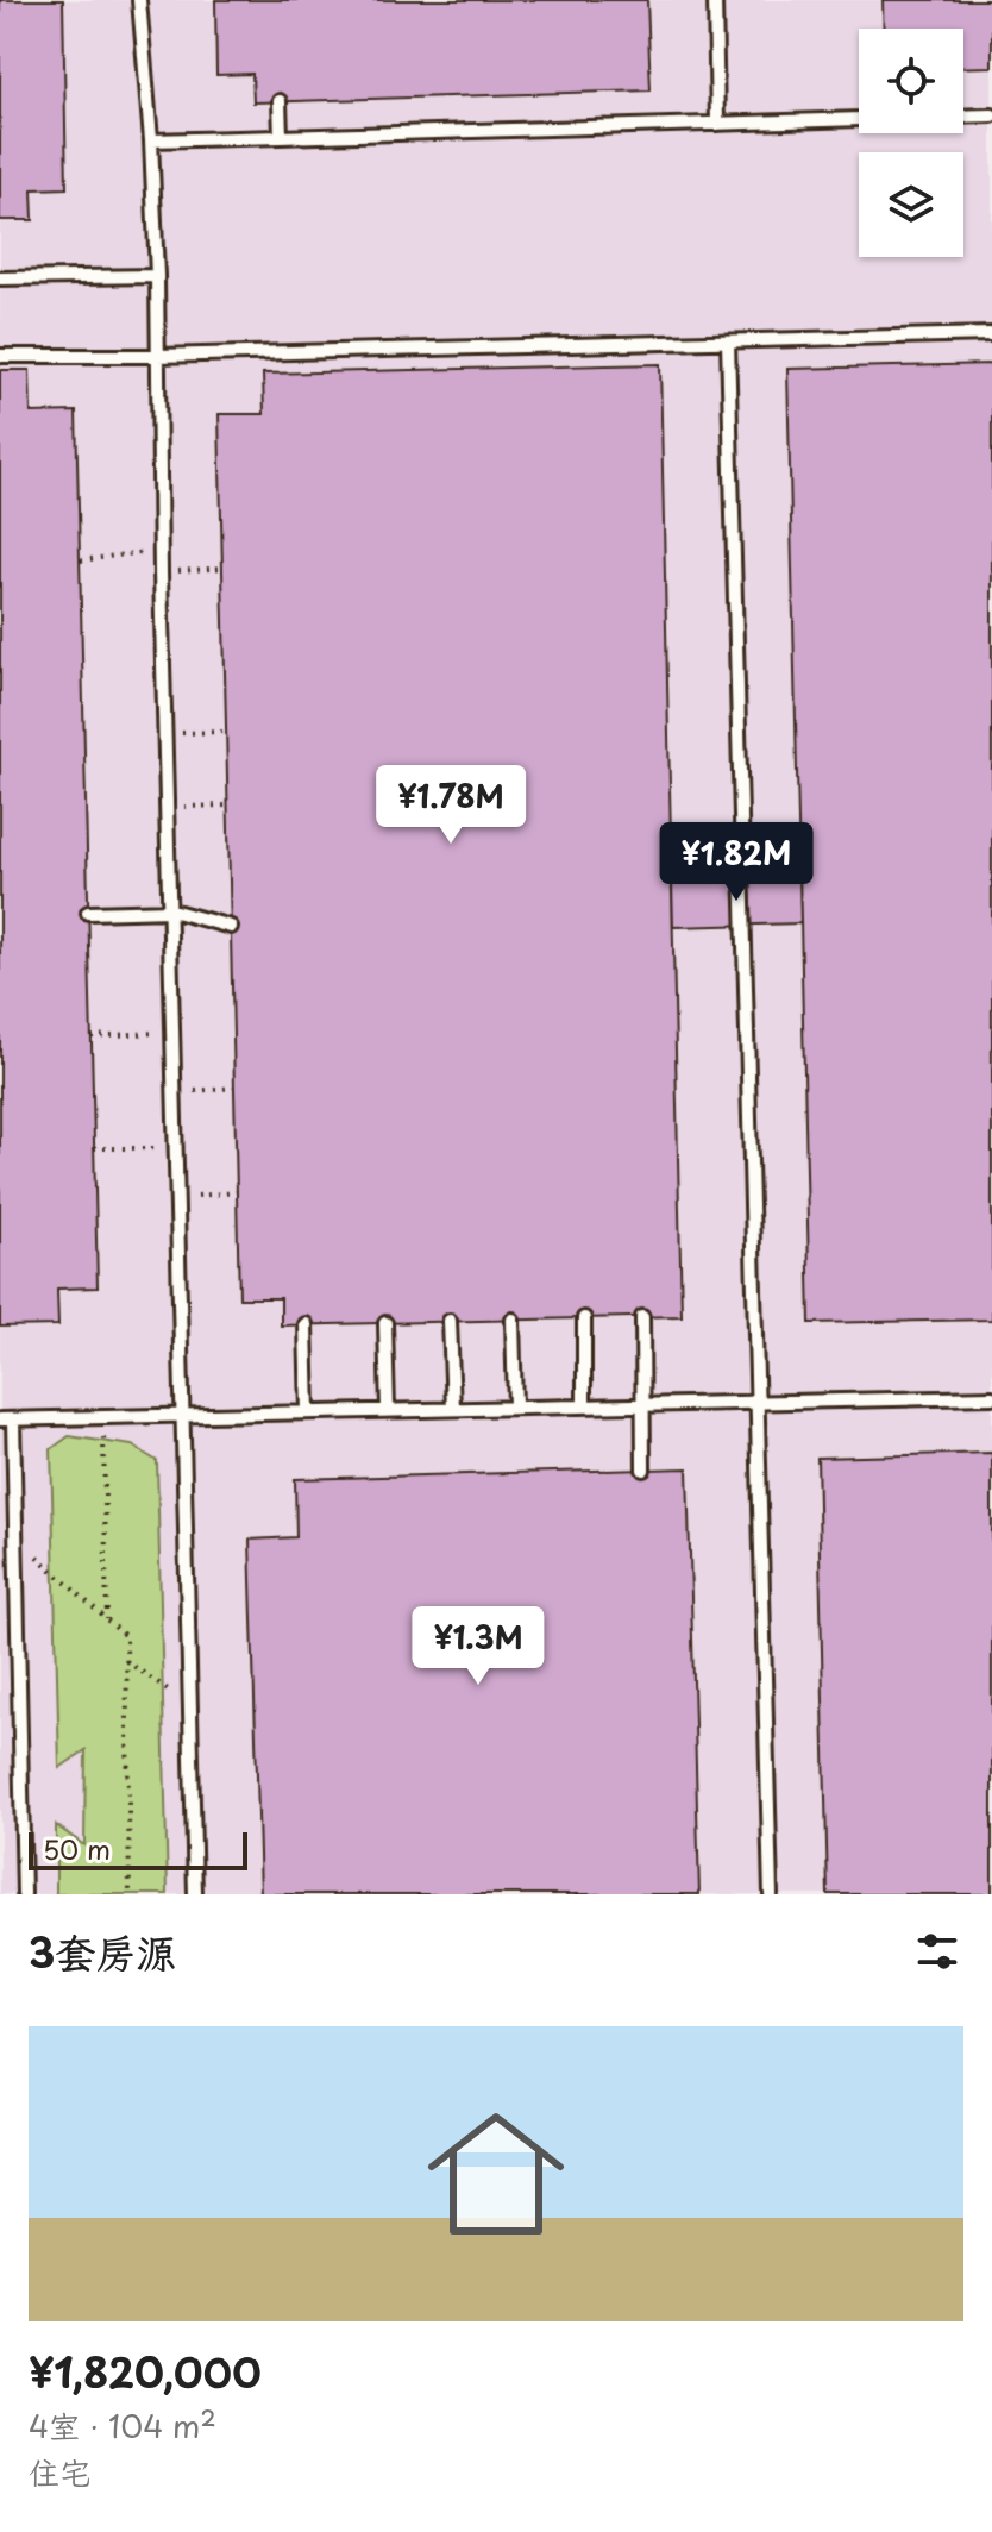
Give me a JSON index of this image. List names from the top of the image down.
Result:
{
  "scale_bar": "50 m",
  "page": {
    "price": ["¥1.78M", "¥1.82M", "¥1.3M"],
    "scale": "50 m",
    "heading": "3套房源",
    "list": [
      {
        "name": "¥1,820,000",
        "note": "4室 · 104 m² · 住宅"
      }
    ]
  }
}
